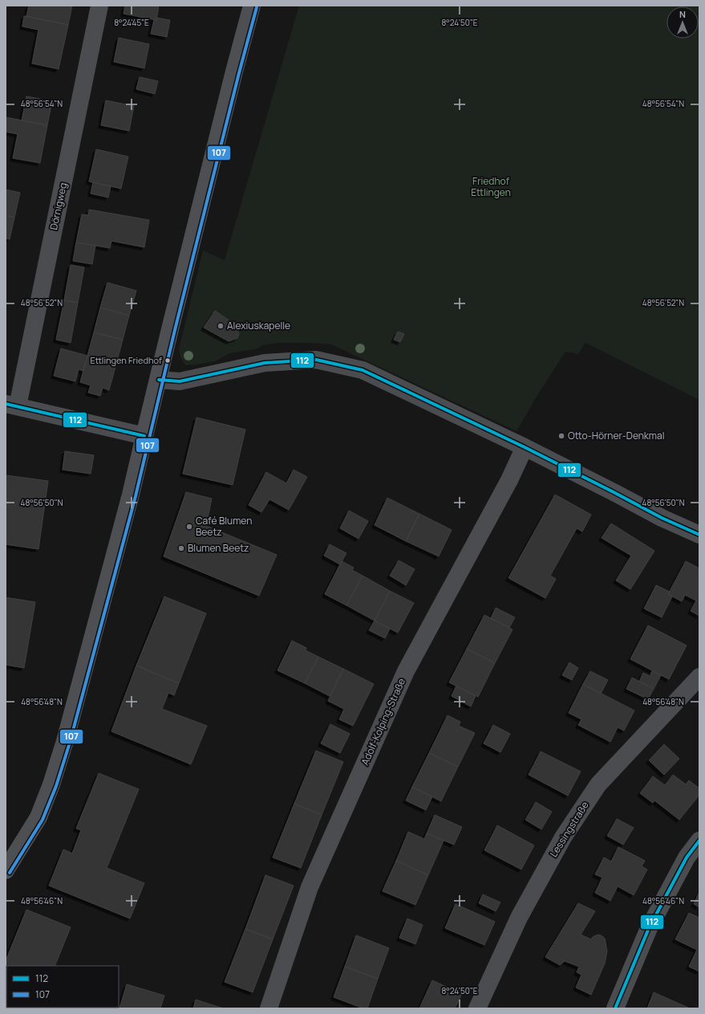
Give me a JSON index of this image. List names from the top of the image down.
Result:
{
  "streets": {
    "street": ["Dörnigweg", "Adolf-Kolping-Straße", "Lessingstraße"]
  },
  "parks": ["Friedhof Ettlingen"],
  "places": [
    "Alexiuskapelle",
    "Ettlingen Friedhof",
    "Otto-Hörner-Denkmal",
    "Café Blumen Beetz",
    "Blumen Beetz"
  ],
  "lines": ["transit line 107", "transit line 112"],
  "legend": ["112", "107"],
  "north": "top",
  "coordinates": [
    "8°24'45\"E",
    "8°24'50\"E",
    "48°56'54\"N",
    "48°56'52\"N",
    "48°56'50\"N",
    "48°56'48\"N",
    "48°56'46\"N"
  ]
}
